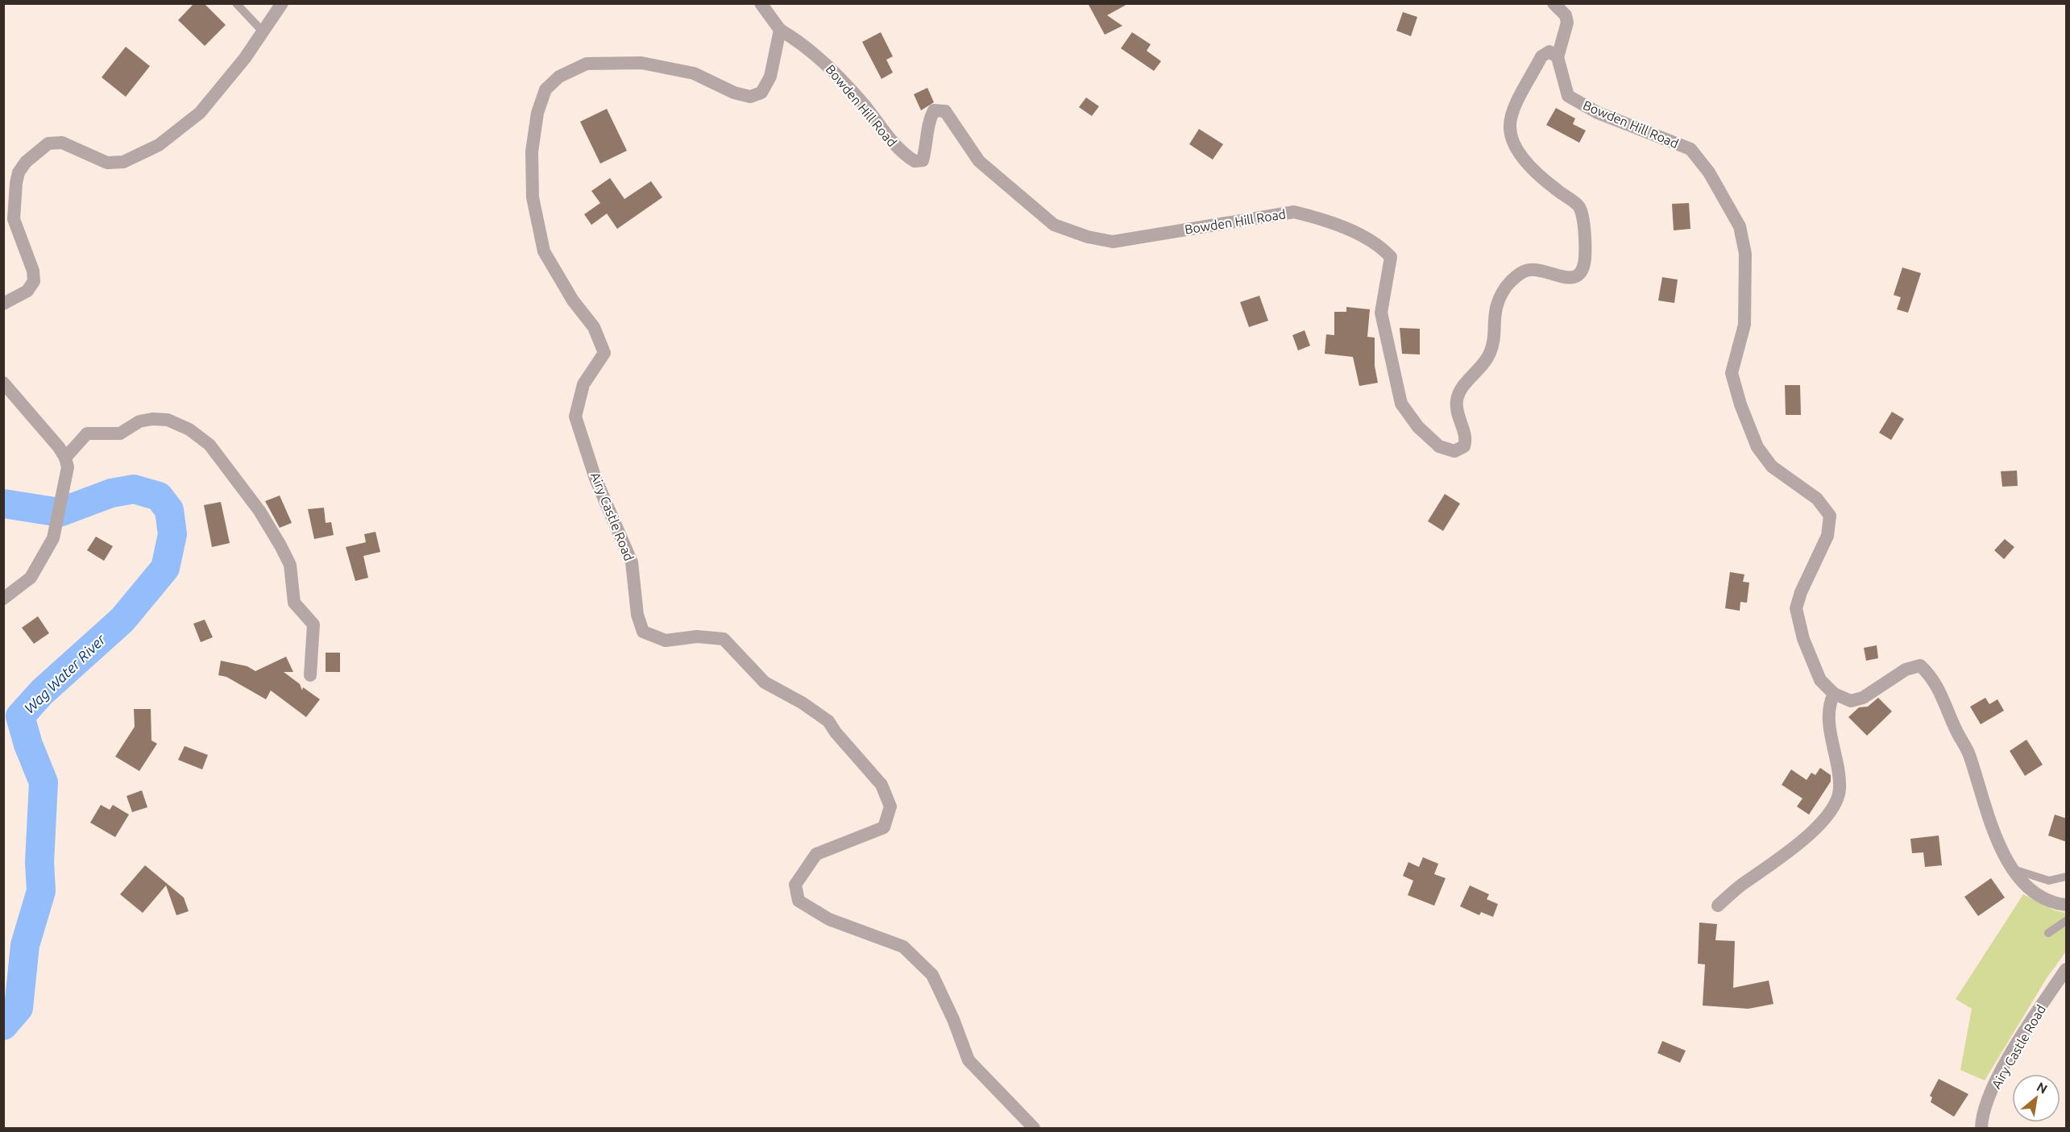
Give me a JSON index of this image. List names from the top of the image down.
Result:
{
  "streets": {
    "street": ["Bowden Hill Road", "Airy Castle Road"]
  },
  "crossings": [
    ["Bowden Hill Road", "Airy Castle Road"]
  ],
  "water": ["Wag Water River"],
  "north": "top right"
}
